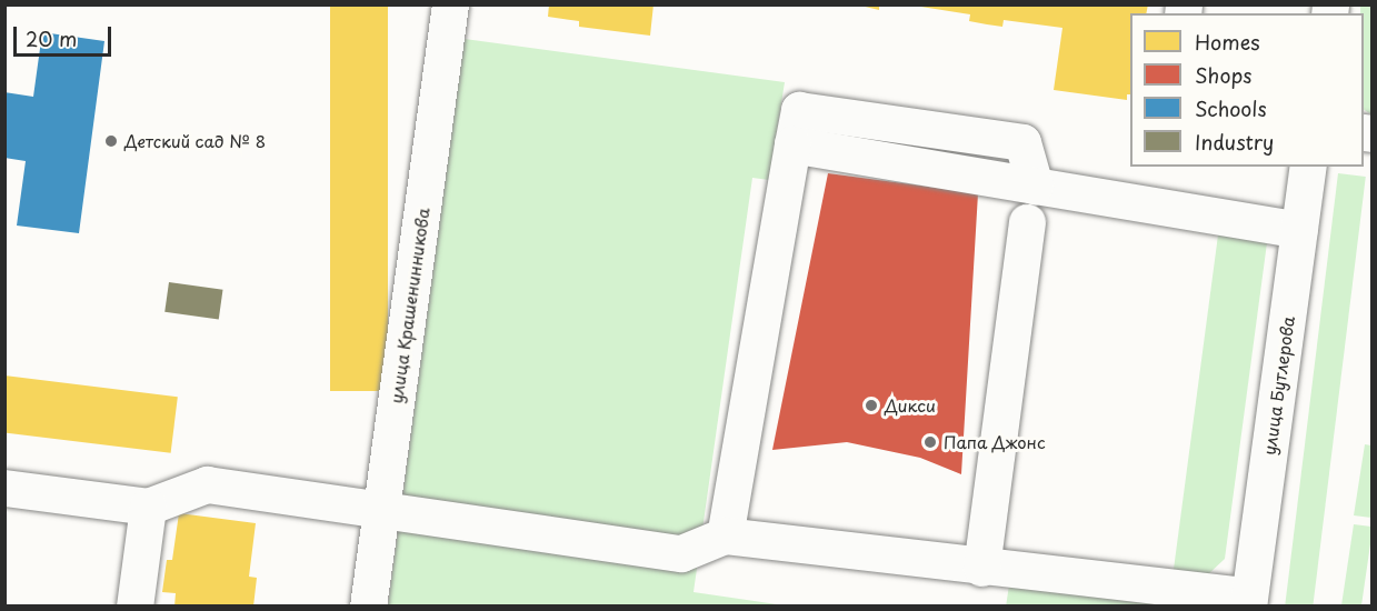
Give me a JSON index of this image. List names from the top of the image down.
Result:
{
  "streets": {
    "street": ["улица Крашенинникова", "улица Бутлерова"]
  },
  "places": ["Детский сад № 8", "Дикси", "Папа Джонс"],
  "legend": [
    "Homes",
    "Shops",
    "Schools",
    "Industry"
  ],
  "scale_bar": "20 m"
}
